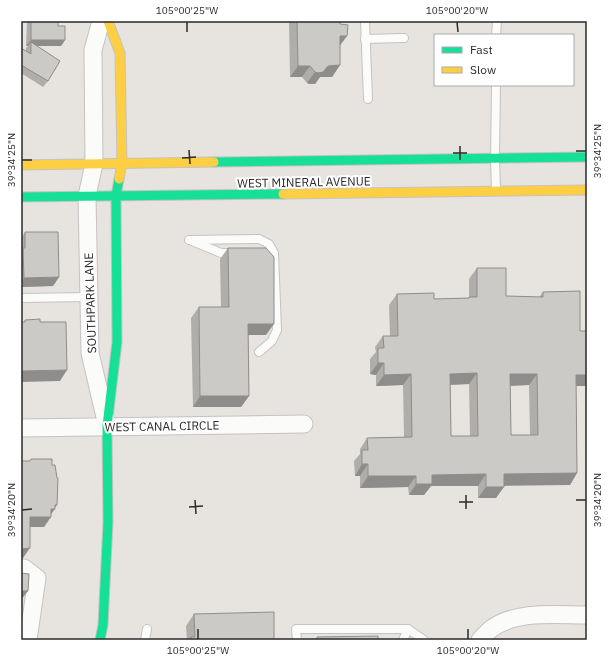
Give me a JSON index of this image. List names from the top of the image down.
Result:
{
  "streets": {
    "main road": ["WEST MINERAL AVENUE", "SOUTHPARK LANE"],
    "street": ["WEST CANAL CIRCLE"]
  },
  "crossings": [
    ["WEST MINERAL AVENUE", "SOUTHPARK LANE"],
    ["SOUTHPARK LANE", "WEST CANAL CIRCLE"]
  ],
  "legend": ["Fast", "Slow"],
  "coordinates": [
    "105°00'25\"W",
    "105°00'20\"W",
    "39°34'25\"N",
    "39°34'20\"N"
  ]
}
